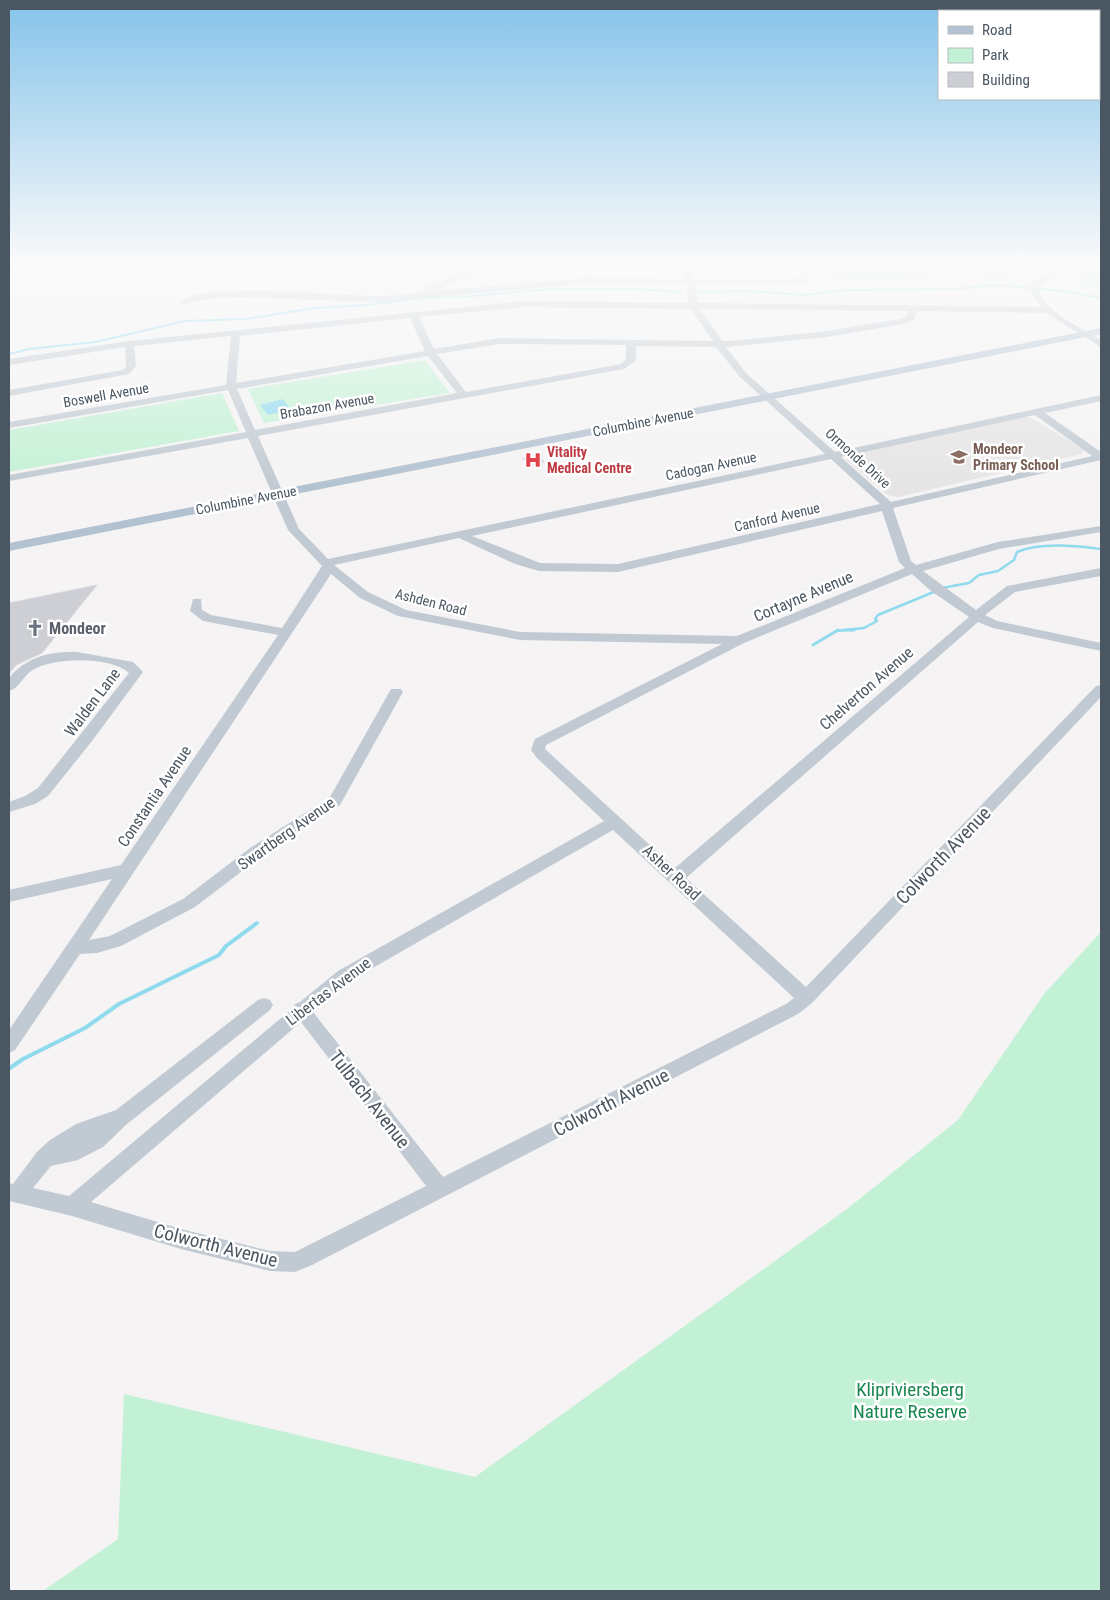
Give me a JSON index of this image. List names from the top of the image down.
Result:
{
  "streets": {
    "main road": ["Columbine Avenue"],
    "street": [
      "Boswell Avenue",
      "Brabazon Avenue",
      "Ormonde Drive",
      "Cadogan Avenue",
      "Canford Avenue",
      "Cortayne Avenue",
      "Ashden Road",
      "Chelverton Avenue",
      "Walden Lane",
      "Constantia Avenue",
      "Swartberg Avenue",
      "Colworth Avenue",
      "Asher Road",
      "Libertas Avenue",
      "Tulbach Avenue"
    ]
  },
  "crossings": [
    ["Boswell Avenue", "Brabazon Avenue"],
    ["Boswell Avenue", "Ormonde Drive"],
    ["Boswell Avenue", "Ashden Road"],
    ["Brabazon Avenue", "Ashden Road"],
    ["Columbine Avenue", "Ormonde Drive"],
    ["Columbine Avenue", "Ashden Road"],
    ["Ormonde Drive", "Cadogan Avenue"],
    ["Ormonde Drive", "Canford Avenue"],
    ["Ormonde Drive", "Cortayne Avenue"],
    ["Ormonde Drive", "Chelverton Avenue"],
    ["Cadogan Avenue", "Canford Avenue"],
    ["Cadogan Avenue", "Ashden Road"],
    ["Cadogan Avenue", "Constantia Avenue"],
    ["Cortayne Avenue", "Ashden Road"],
    ["Cortayne Avenue", "Asher Road"],
    ["Ashden Road", "Constantia Avenue"],
    ["Chelverton Avenue", "Asher Road"],
    ["Constantia Avenue", "Swartberg Avenue"],
    ["Colworth Avenue", "Asher Road"],
    ["Colworth Avenue", "Libertas Avenue"],
    ["Colworth Avenue", "Tulbach Avenue"],
    ["Asher Road", "Libertas Avenue"],
    ["Libertas Avenue", "Tulbach Avenue"]
  ],
  "parks": ["Klipriviersberg Nature Reserve"],
  "places": {
    "school or university": ["Mondeor Primary School"],
    "hospital": ["Vitality Medical Centre"],
    "church": ["Mondeor"]
  },
  "legend": ["Road", "Park", "Building"]
}
